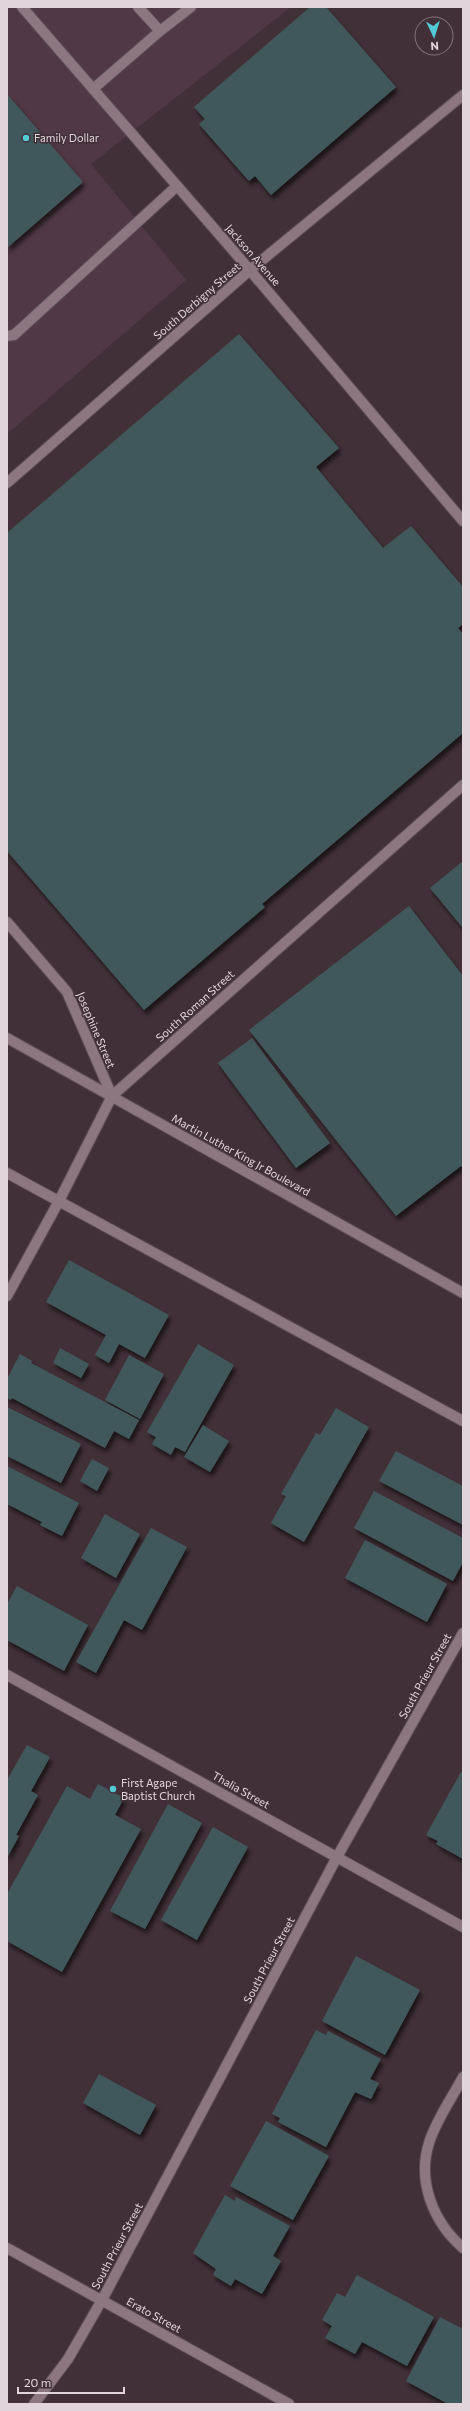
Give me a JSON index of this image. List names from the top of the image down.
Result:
{
  "streets": {
    "street": [
      "Jackson Avenue",
      "South Derbigny Street",
      "South Roman Street",
      "Josephine Street",
      "Martin Luther King Jr Boulevard",
      "South Prieur Street",
      "Thalia Street",
      "Erato Street"
    ]
  },
  "crossings": [
    ["Jackson Avenue", "South Derbigny Street"],
    ["South Roman Street", "Josephine Street"],
    ["South Roman Street", "Martin Luther King Jr Boulevard"],
    ["Josephine Street", "Martin Luther King Jr Boulevard"],
    ["South Prieur Street", "Thalia Street"],
    ["South Prieur Street", "Erato Street"]
  ],
  "places": ["Family Dollar", "First Agape Baptist Church"],
  "scale_bar": "20 m",
  "north": "bottom"
}
